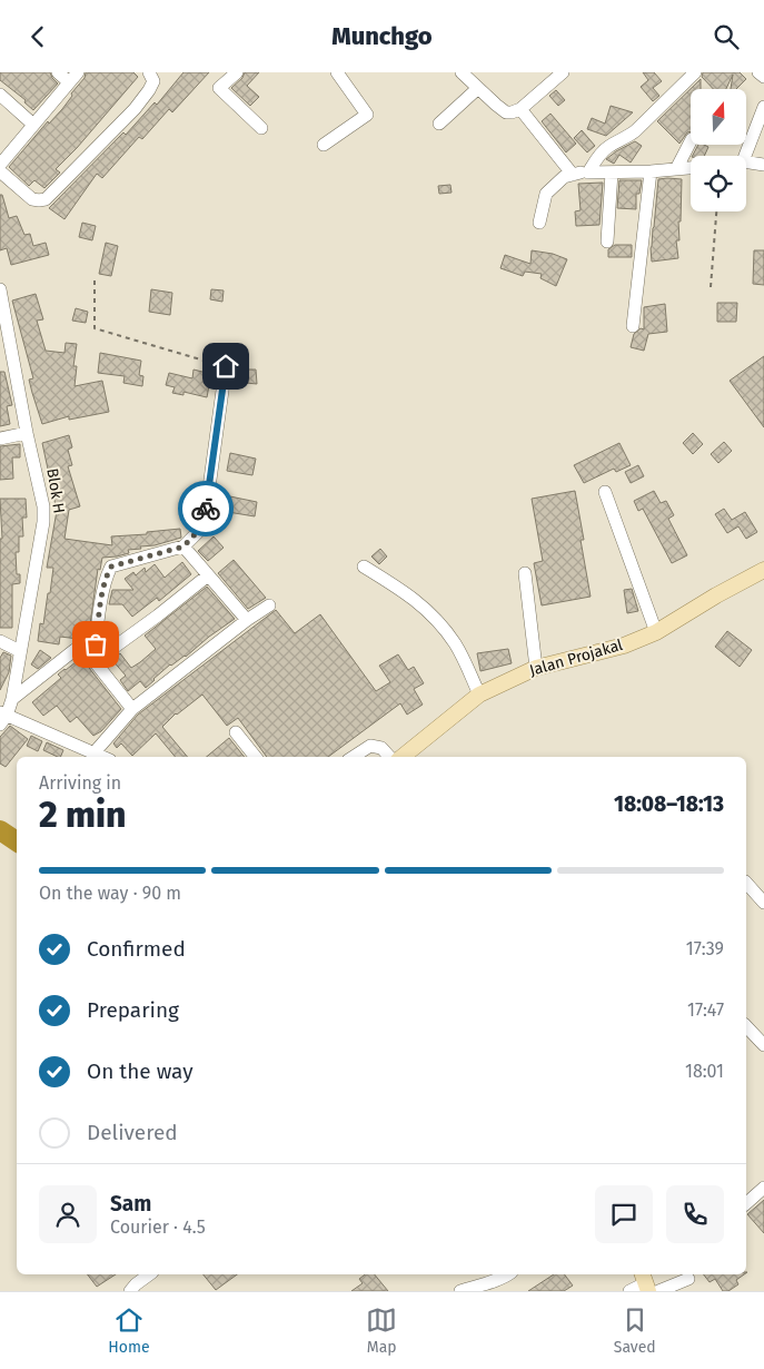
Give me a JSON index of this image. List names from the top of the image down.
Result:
{
  "streets": {
    "main road": ["Jalan Projakal"],
    "street": ["Blok H"]
  },
  "north": "top",
  "page": {
    "header": "Munchgo",
    "heading": ["2 min", "Arriving in", "18:08–18:13"],
    "panel": ["Sam", "Courier · 4.5"],
    "bar": "On the way · 90 m",
    "list": [
      ["Confirmed", "17:39"],
      ["Preparing", "17:47"],
      ["On the way", "18:01"],
      "Delivered"
    ],
    "tabs": ["Home", "Map", "Saved"]
  }
}
